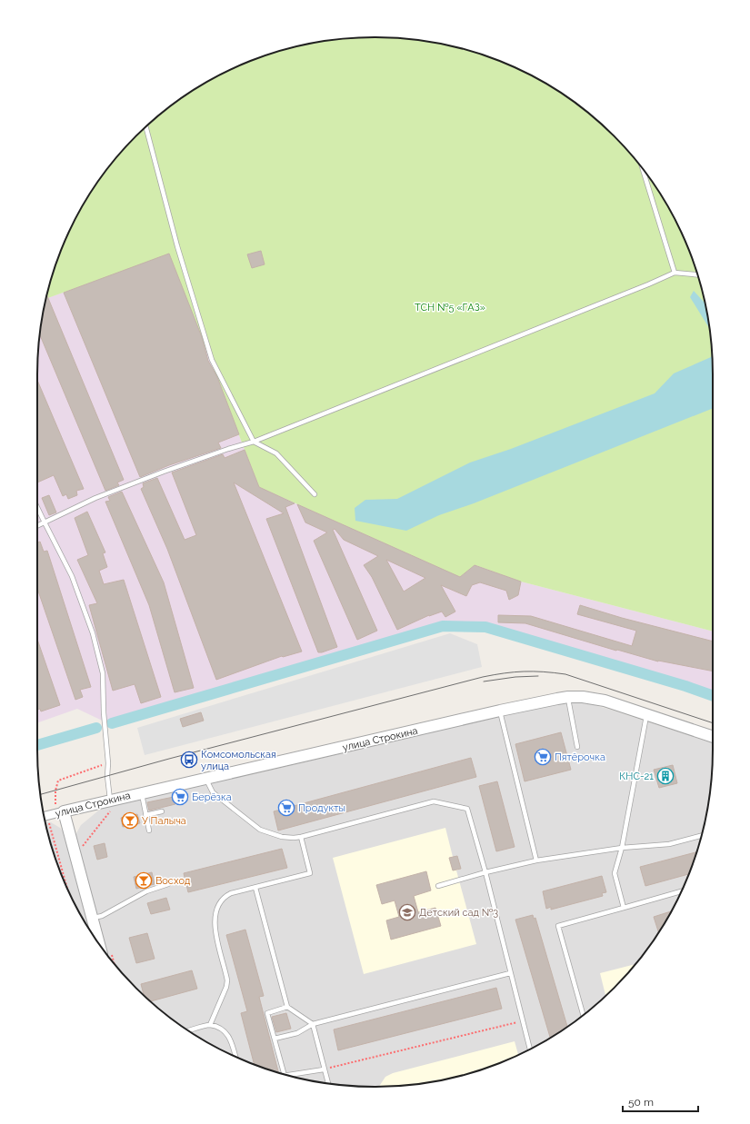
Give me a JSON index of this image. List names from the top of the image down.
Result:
{
  "streets": {
    "street": ["улица Строкина"]
  },
  "parks": ["ТСН №5 «ГАЗ»"],
  "places": {
    "supermarket": ["Пятёрочка", "Берёзка", "Продукты"],
    "bus stop": ["Комсомольская улица"],
    "building": ["КНС-21"],
    "bar": ["У Палыча", "Восход"],
    "school or university": ["Детский сад №3"]
  },
  "scale_bar": "50 m"
}
